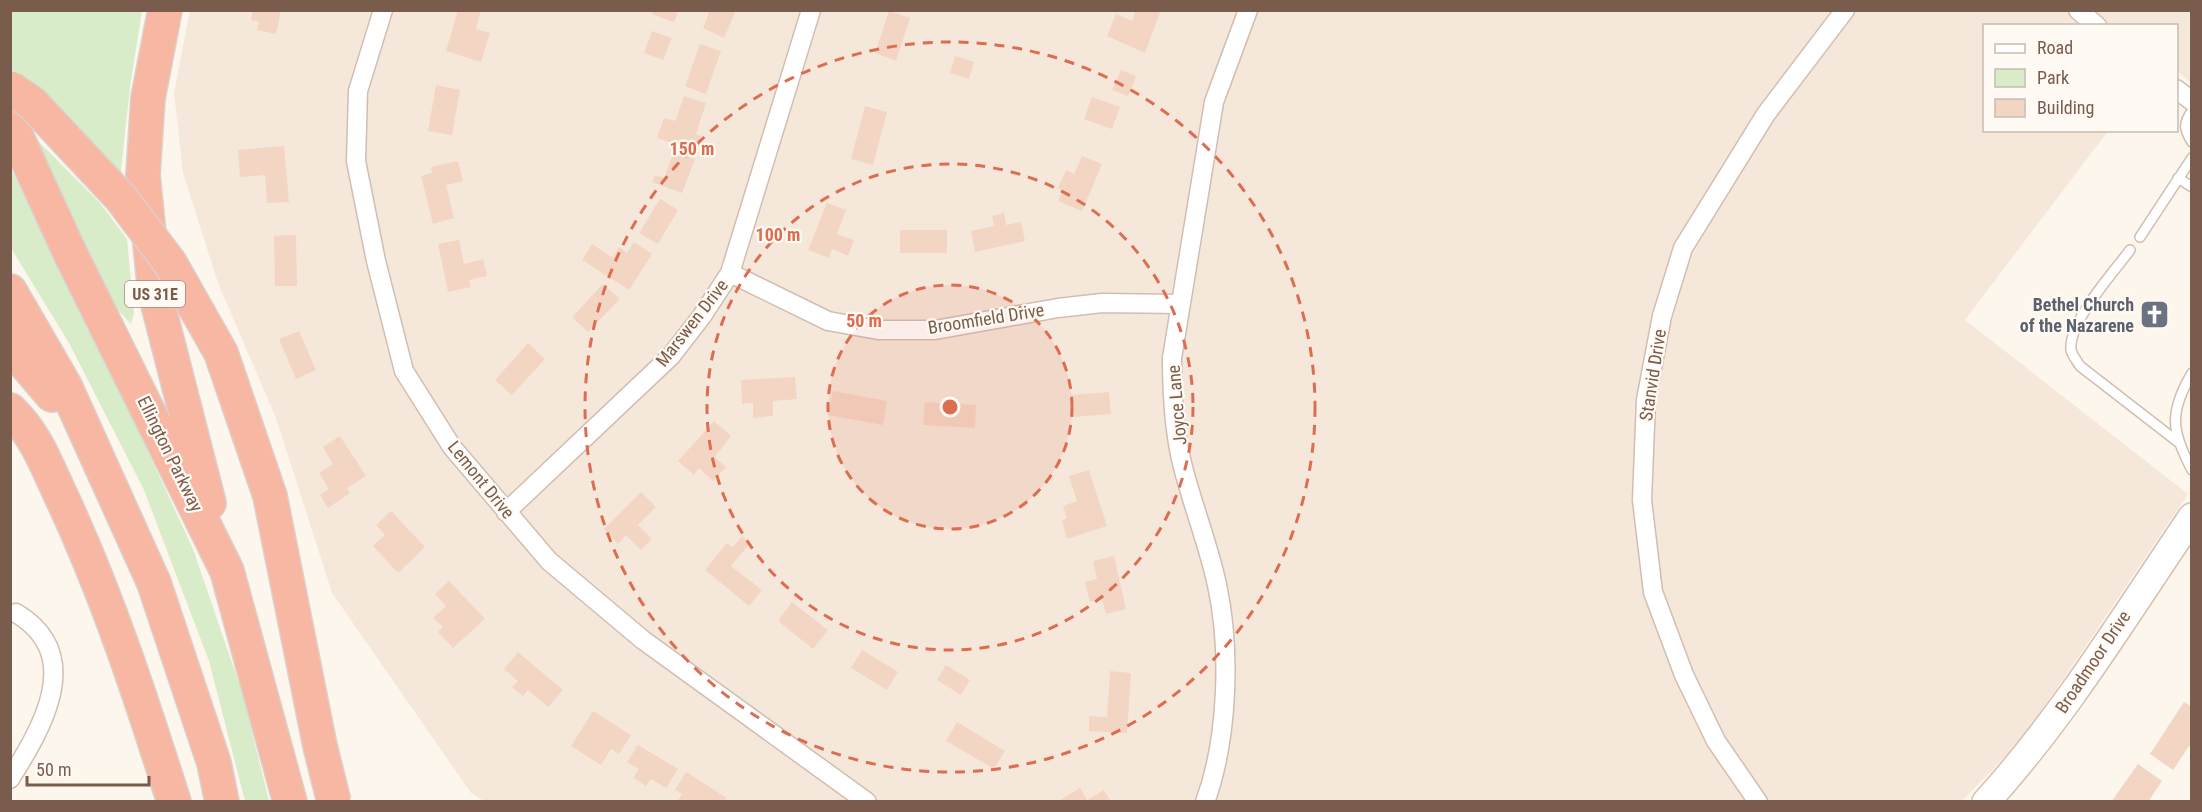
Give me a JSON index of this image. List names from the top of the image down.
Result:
{
  "streets": {
    "highway": ["US 31E", "Ellington Parkway"],
    "main road": ["Broadmoor Drive"],
    "street": [
      "Broomfield Drive",
      "Marswen Drive",
      "Stanvid Drive",
      "Joyce Lane",
      "Lemont Drive"
    ]
  },
  "crossings": [
    ["US 31E", "Ellington Parkway"],
    ["Broomfield Drive", "Marswen Drive"],
    ["Broomfield Drive", "Joyce Lane"],
    ["Marswen Drive", "Lemont Drive"]
  ],
  "places": {
    "church": ["Bethel Church of the Nazarene"]
  },
  "legend": ["Road", "Park", "Building"],
  "scale_bar": "50 m",
  "rings": ["150 m", "100 m", "50 m"]
}
